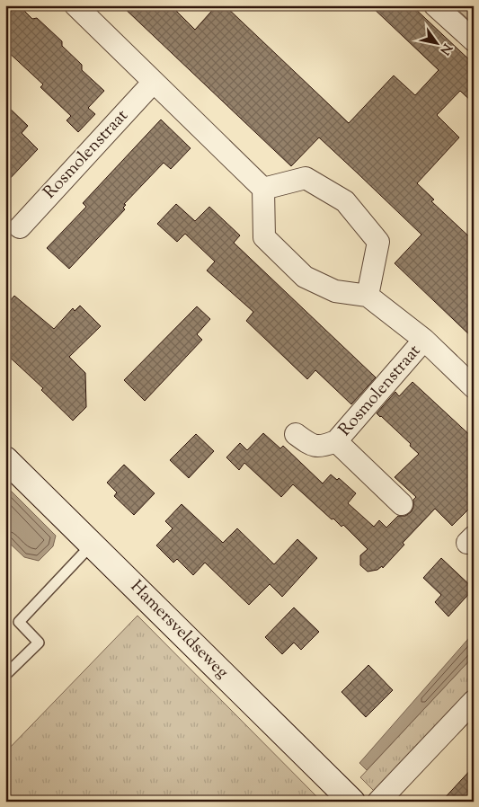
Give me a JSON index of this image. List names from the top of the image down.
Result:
{
  "streets": {
    "street": ["Rosmolenstraat", "Hamersveldseweg"]
  },
  "north": "bottom right"
}
